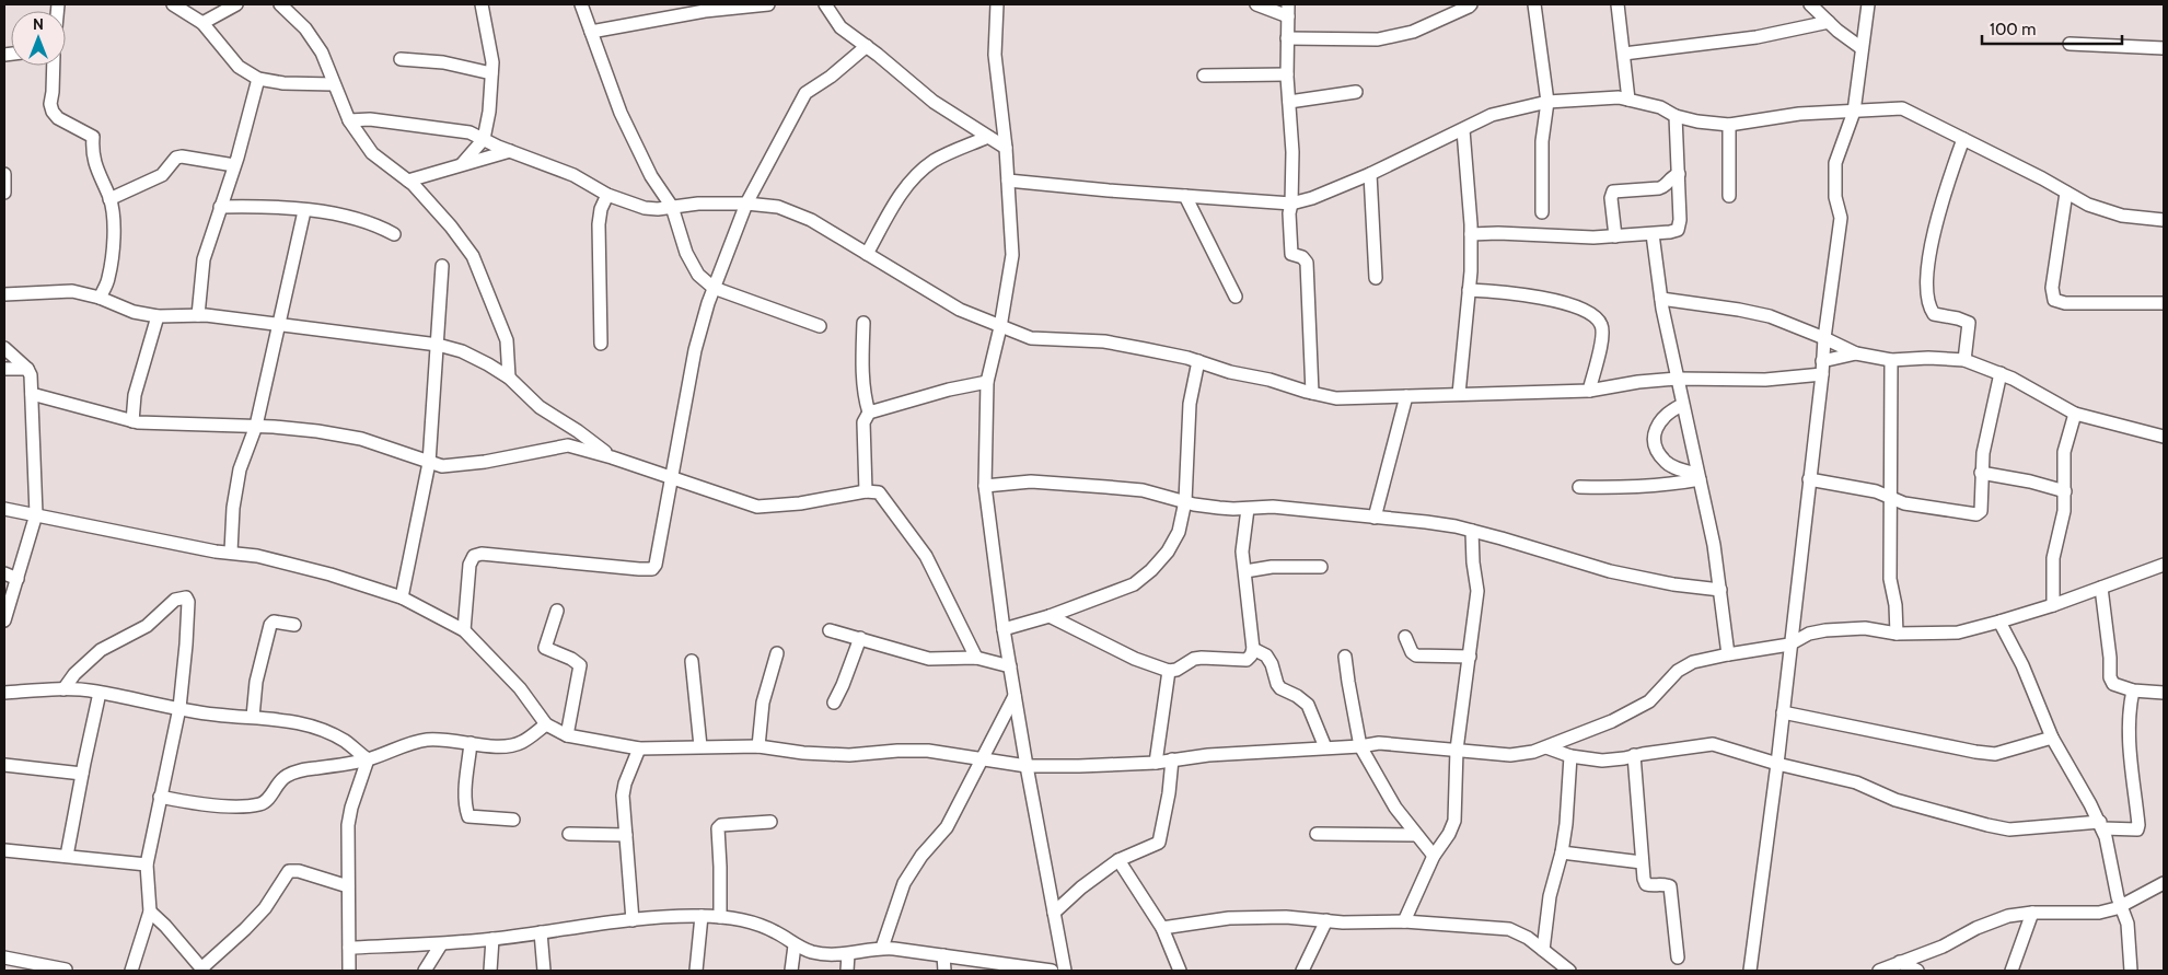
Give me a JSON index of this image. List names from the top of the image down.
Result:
{
  "scale_bar": "100 m",
  "north": "top"
}
